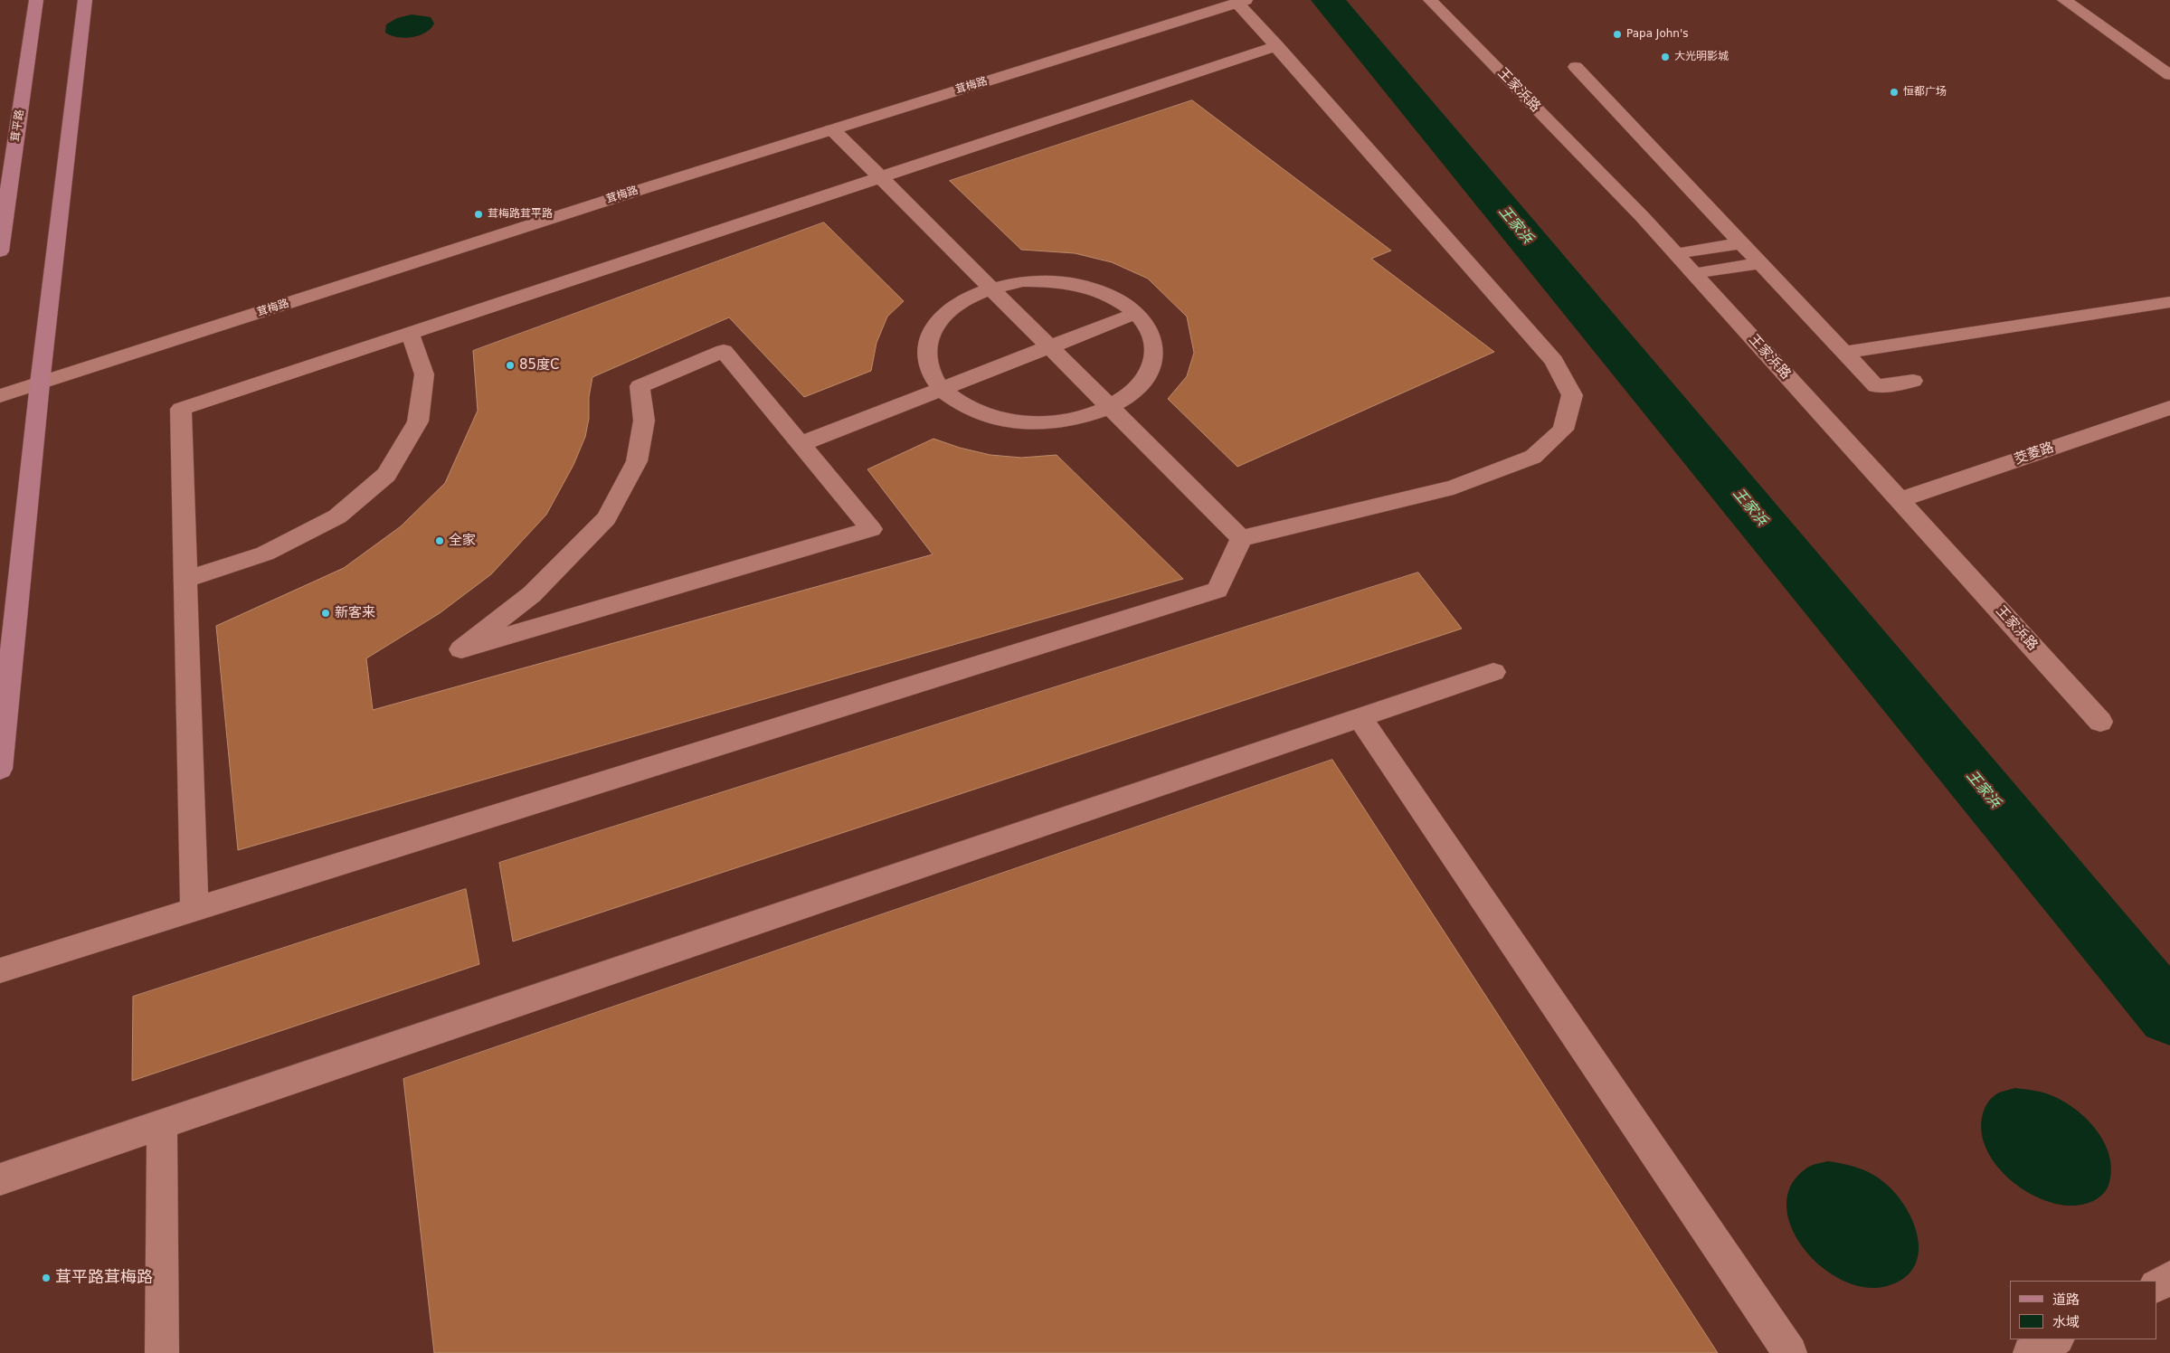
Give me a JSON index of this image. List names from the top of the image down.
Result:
{
  "streets": {
    "main road": ["茸平路"],
    "street": ["茸梅路", "王家浜路", "茭菱路"]
  },
  "crossings": [
    ["王家浜路", "茭菱路"]
  ],
  "water": ["王家浜"],
  "places": [
    "Papa John's",
    "大光明影城",
    "恒都广场",
    "茸梅路茸平路",
    "85度C",
    "全家",
    "新客来",
    "茸平路茸梅路"
  ],
  "legend": ["道路", "水域"]
}
